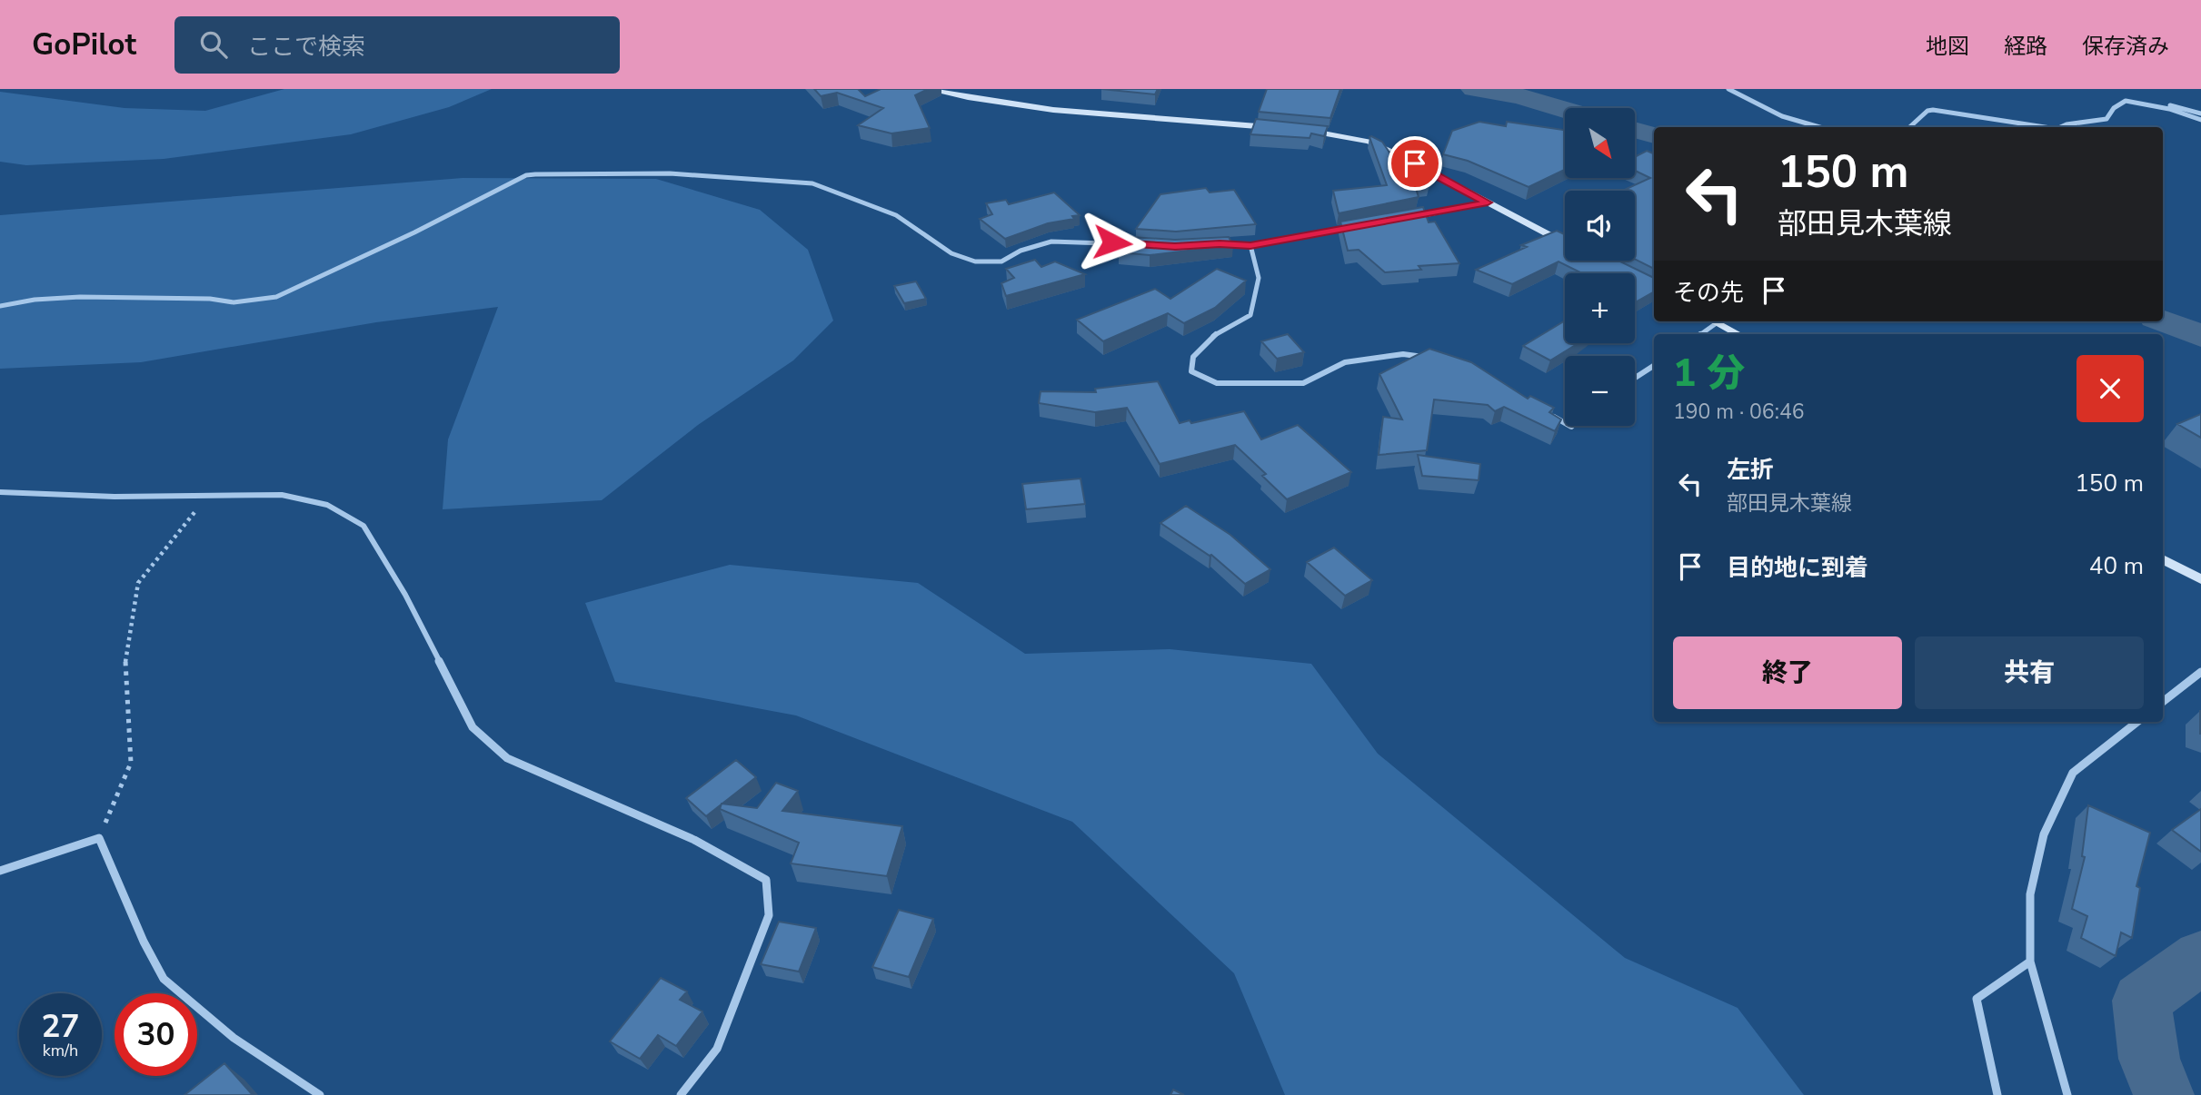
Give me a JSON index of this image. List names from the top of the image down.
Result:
{
  "north": "bottom right",
  "page": {
    "header": "GoPilot",
    "search": "ここで検索",
    "nav": ["地図", "経路", "保存済み"],
    "map_buttons": ["+", "−"],
    "turn": ["150 m", "部田見木葉線"],
    "then": "その先",
    "heading": ["1 分", "190 m · 06:46"],
    "list": [
      {
        "name": "左折",
        "note": "部田見木葉線",
        "value": "150 m"
      },
      {
        "name": "目的地に到着",
        "value": "40 m"
      }
    ],
    "buttons": ["終了", "共有"],
    "speed": "27 km/h",
    "limit": "30"
  }
}
